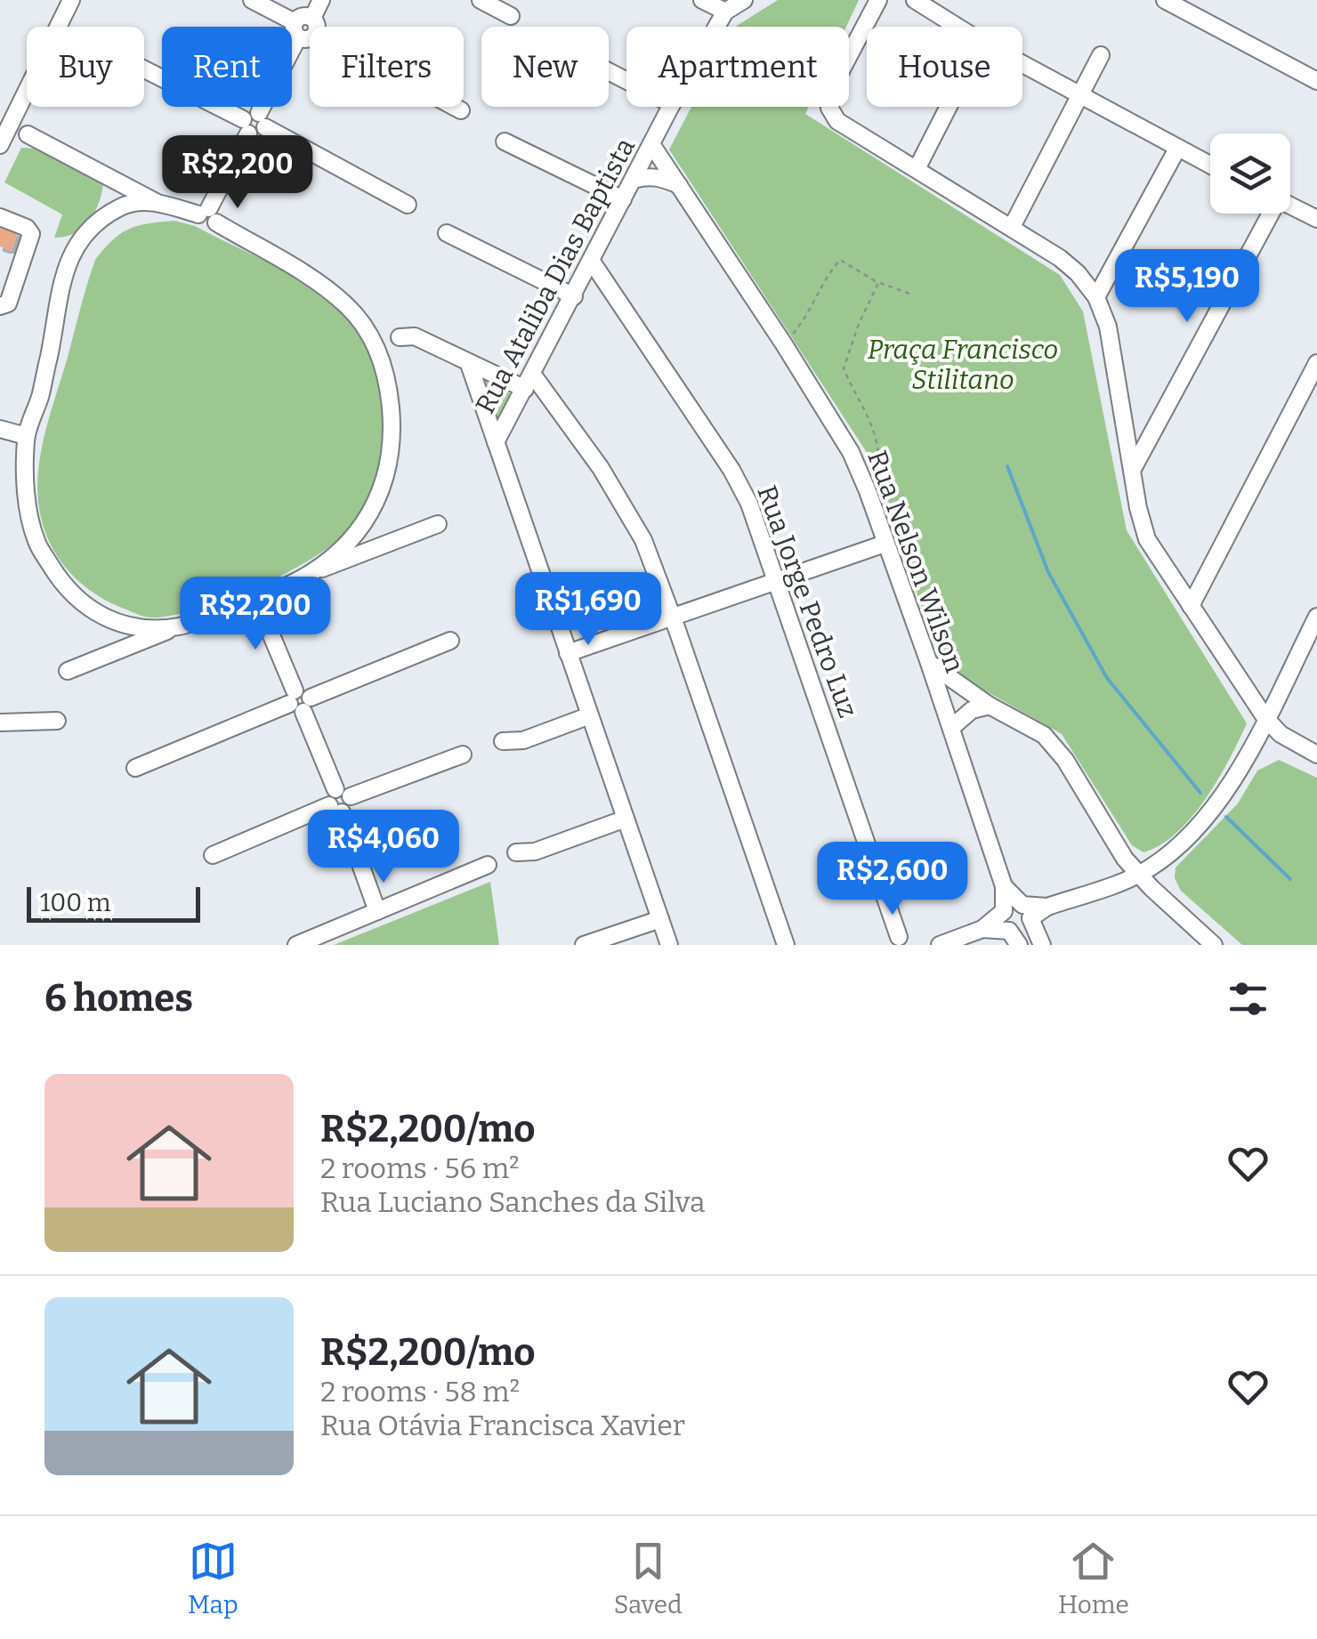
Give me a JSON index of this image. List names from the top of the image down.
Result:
{
  "streets": {
    "street": ["Rua Ataliba Dias Baptista", "Rua Nelson Wilson", "Rua Jorge Pedro Luz"]
  },
  "crossings": [
    ["Rua Ataliba Dias Baptista", "Rua Nelson Wilson"],
    ["Rua Ataliba Dias Baptista", "Rua Jorge Pedro Luz"]
  ],
  "parks": ["Praça Francisco Stilitano"],
  "scale_bar": "100 m",
  "page": {
    "chip": [
      "Buy",
      "Rent",
      "Filters",
      "New",
      "Apartment",
      "House"
    ],
    "price": [
      "R$2,200",
      "R$5,190",
      "R$1,690",
      "R$2,200",
      "R$4,060",
      "R$2,600"
    ],
    "scale": "100 m",
    "heading": "6 homes",
    "list": [
      {
        "name": "R$2,200/mo",
        "note": "2 rooms · 56 m² · Rua Luciano Sanches da Silva"
      },
      {
        "name": "R$2,200/mo",
        "note": "2 rooms · 58 m² · Rua Otávia Francisca Xavier"
      }
    ],
    "tabs": ["Map", "Saved", "Home"]
  }
}
